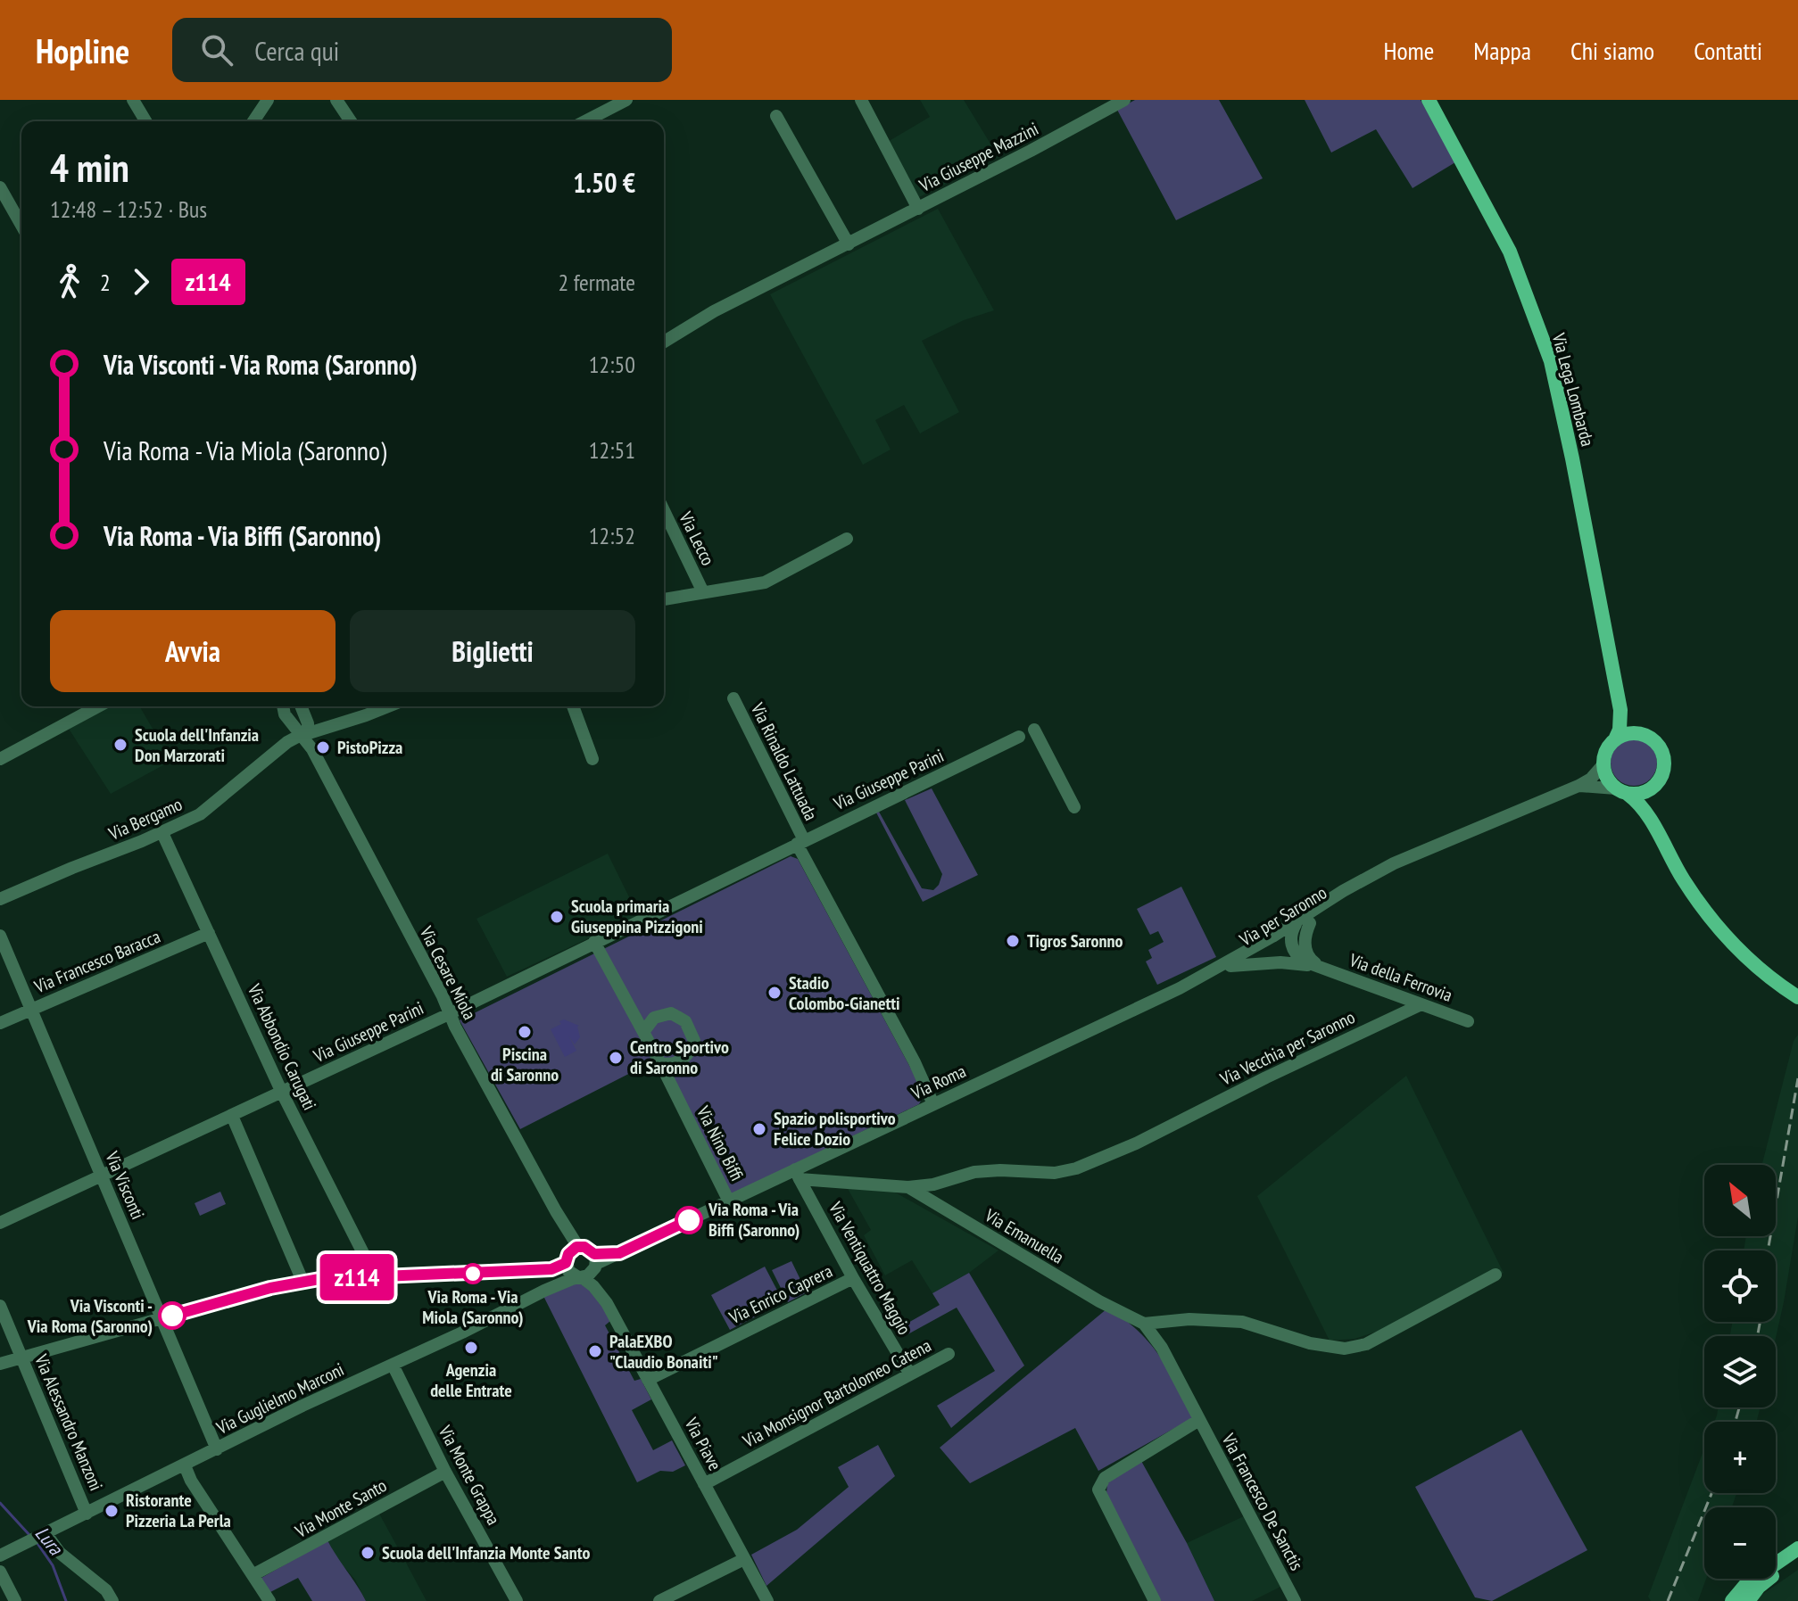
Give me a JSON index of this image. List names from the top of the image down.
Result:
{
  "streets": {
    "main road": ["Via Lega Lombarda"],
    "street": [
      "Via Giuseppe Mazzini",
      "Via Lecco",
      "Via Rinaldo Lattuada",
      "Via Giuseppe Parini",
      "Via Bergamo",
      "Via per Saronno",
      "Via Francesco Baracca",
      "Via Cesare Miola",
      "Via della Ferrovia",
      "Via Abbondio Carugati",
      "Via Vecchia per Saronno",
      "Via Roma",
      "Via Nino Biffi",
      "Via Visconti",
      "Via Emanuella",
      "Via Ventiquattro Maggio",
      "Via Enrico Caprera",
      "Via Monsignor Bartolomeo Catena",
      "Via Guglielmo Marconi",
      "Via Alessandro Manzoni",
      "Via Piave",
      "Via Monte Grappa",
      "Via Francesco De Sanctis",
      "Via Monte Santo"
    ]
  },
  "crossings": [
    ["Via Lega Lombarda", "Via per Saronno"],
    ["Via Rinaldo Lattuada", "Via Giuseppe Parini"],
    ["Via Rinaldo Lattuada", "Via Roma"],
    ["Via Giuseppe Parini", "Via Cesare Miola"],
    ["Via Giuseppe Parini", "Via Abbondio Carugati"],
    ["Via Giuseppe Parini", "Via Nino Biffi"],
    ["Via Giuseppe Parini", "Via Visconti"],
    ["Via Bergamo", "Via Cesare Miola"],
    ["Via Bergamo", "Via Abbondio Carugati"],
    ["Via per Saronno", "Via della Ferrovia"],
    ["Via per Saronno", "Via Roma"],
    ["Via Francesco Baracca", "Via Abbondio Carugati"],
    ["Via Francesco Baracca", "Via Visconti"],
    ["Via Cesare Miola", "Via Roma"],
    ["Via Cesare Miola", "Via Guglielmo Marconi"],
    ["Via Cesare Miola", "Via Piave"],
    ["Via della Ferrovia", "Via Vecchia per Saronno"],
    ["Via Vecchia per Saronno", "Via Emanuella"],
    ["Via Roma", "Via Nino Biffi"],
    ["Via Roma", "Via Ventiquattro Maggio"],
    ["Via Roma", "Via Guglielmo Marconi"],
    ["Via Roma", "Via Piave"],
    ["Via Visconti", "Via Guglielmo Marconi"],
    ["Via Emanuella", "Via Francesco De Sanctis"],
    ["Via Ventiquattro Maggio", "Via Enrico Caprera"],
    ["Via Ventiquattro Maggio", "Via Monsignor Bartolomeo Catena"],
    ["Via Enrico Caprera", "Via Piave"],
    ["Via Monsignor Bartolomeo Catena", "Via Piave"],
    ["Via Guglielmo Marconi", "Via Alessandro Manzoni"],
    ["Via Guglielmo Marconi", "Via Piave"],
    ["Via Guglielmo Marconi", "Via Monte Grappa"],
    ["Via Monte Grappa", "Via Monte Santo"]
  ],
  "water": ["Lura"],
  "places": [
    "Scuola dell'Infanzia Don Marzorati",
    "PistoPizza",
    "Scuola primaria Giuseppina Pizzigoni",
    "Tigros Saronno",
    "Stadio Colombo-Gianetti",
    "Piscina di Saronno",
    "Centro Sportivo di Saronno",
    "Spazio polisportivo Felice Dozio",
    "Via Roma - Via Biffi (Saronno)",
    "Via Roma - Via Miola (Saronno)",
    "Via Visconti - Via Roma (Saronno)",
    "Agenzia delle Entrate",
    "PalaEXBO \"Claudio Bonaiti\"",
    "Ristorante Pizzeria La Perla",
    "Scuola dell'Infanzia Monte Santo"
  ],
  "lines": ["bus line z114"],
  "north": "top left",
  "page": {
    "header": "Hopline",
    "search": "Cerca qui",
    "nav": [
      "Home",
      "Mappa",
      "Chi siamo",
      "Contatti"
    ],
    "on_map": "z114",
    "heading": ["4 min", "12:48 – 12:52 · Bus", "1.50 €"],
    "legs": ["2", "z114", "2 fermate"],
    "list": [
      {
        "name": "Via Visconti - Via Roma (Saronno)",
        "value": "12:50"
      },
      {
        "name": "Via Roma - Via Miola (Saronno)",
        "value": "12:51"
      },
      {
        "name": "Via Roma - Via Biffi (Saronno)",
        "value": "12:52"
      }
    ],
    "buttons": ["Avvia", "Biglietti"],
    "map_buttons": ["+", "−"]
  }
}
